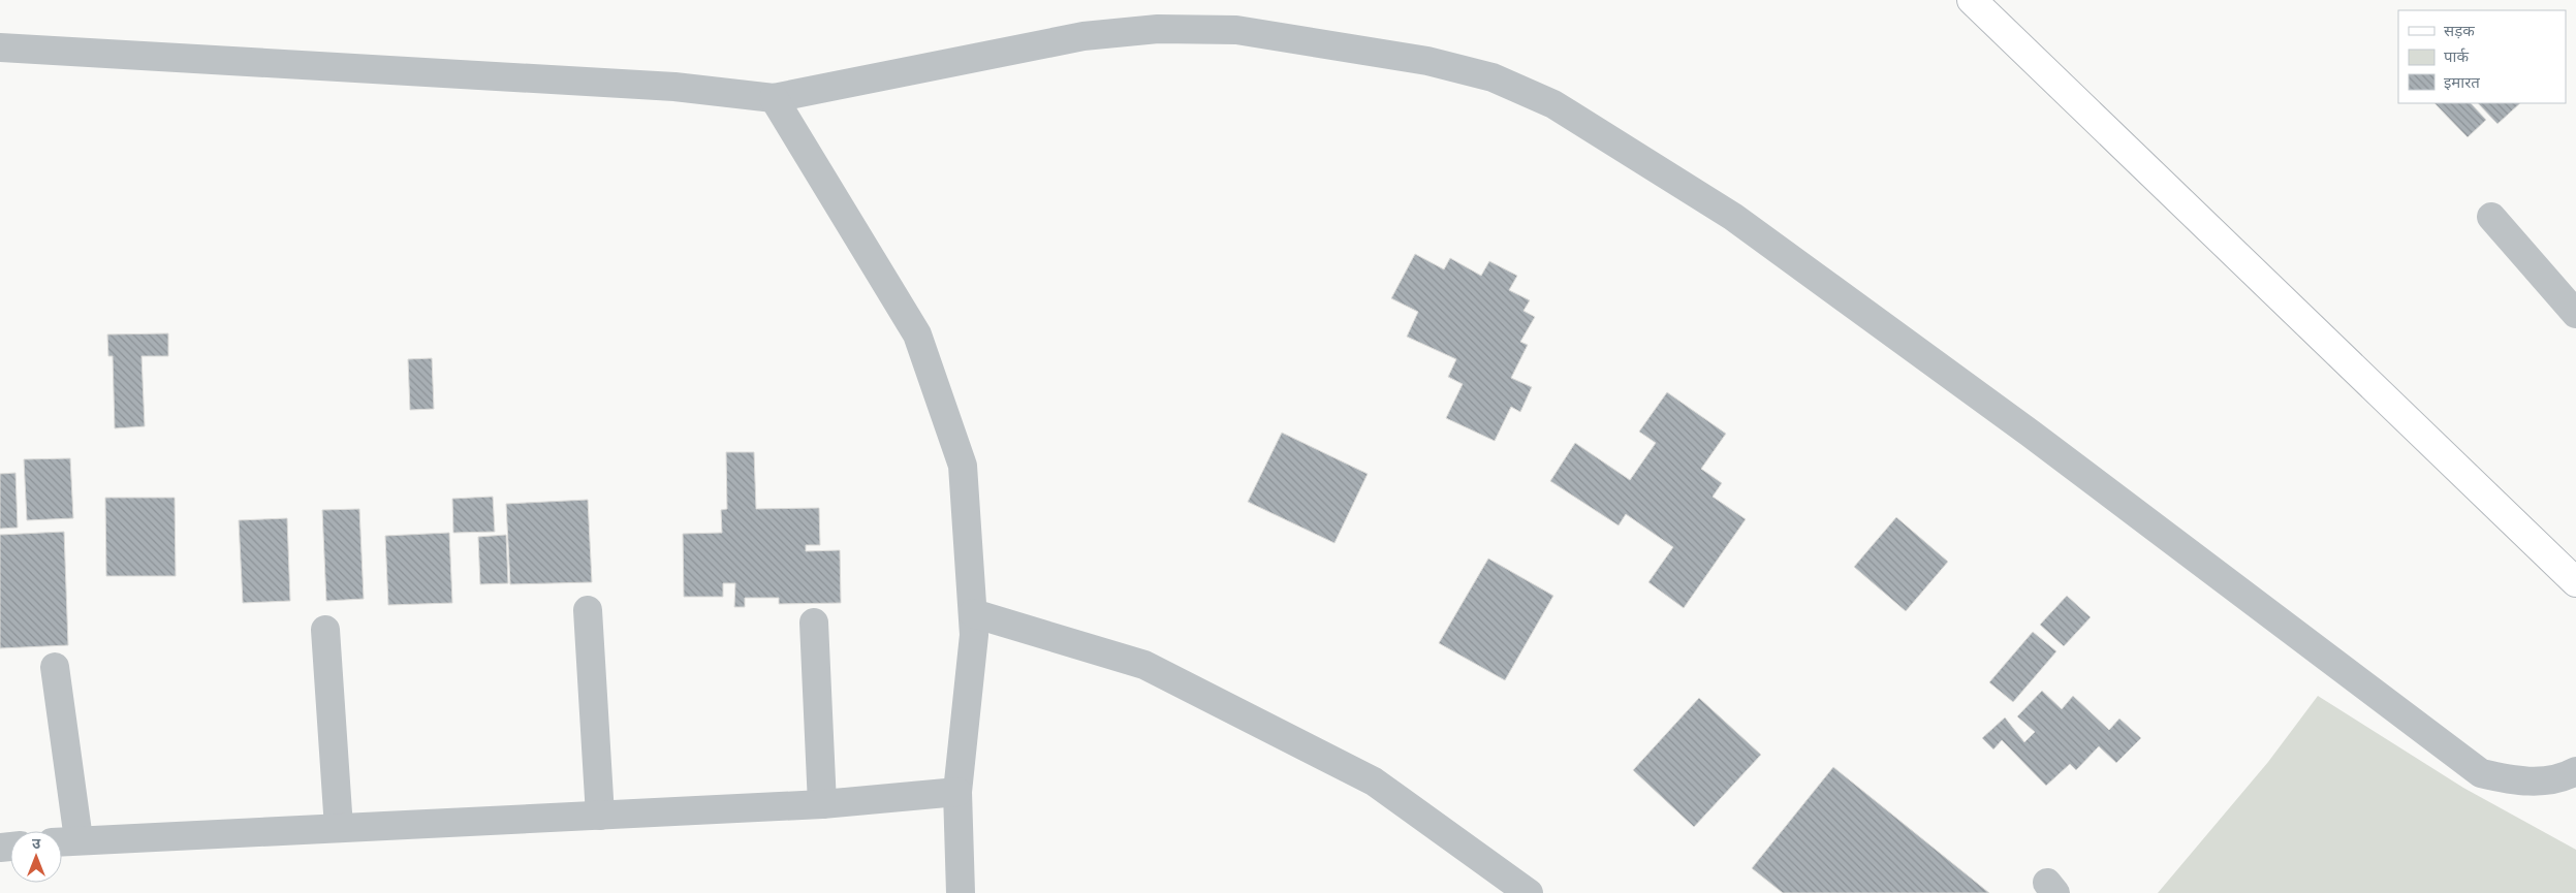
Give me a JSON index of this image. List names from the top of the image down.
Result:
{
  "legend": ["सड़क", "पार्क", "इमारत"],
  "north": "top"
}
